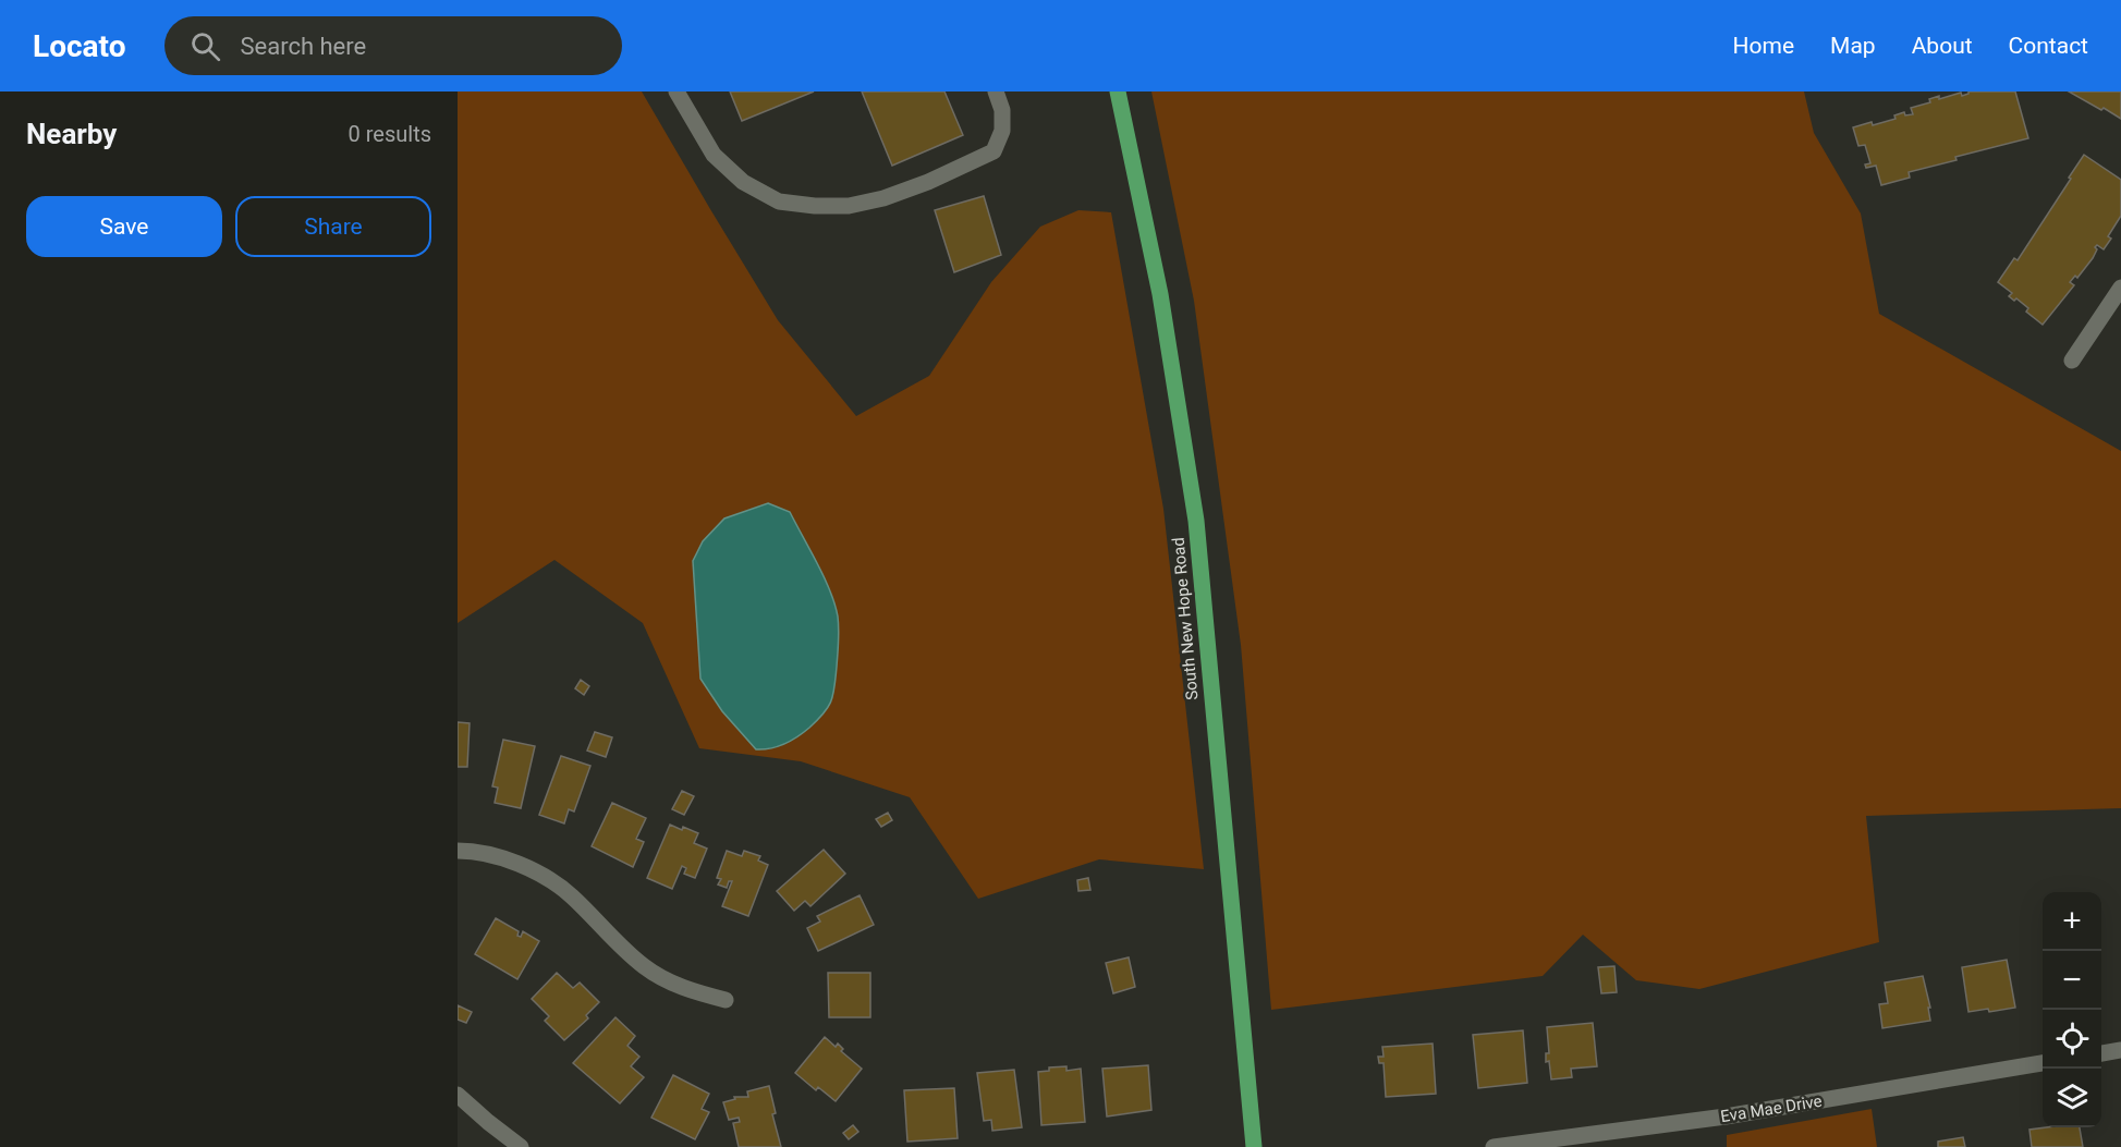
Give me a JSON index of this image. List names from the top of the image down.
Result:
{
  "streets": {
    "main road": ["South New Hope Road"],
    "street": ["Eva Mae Drive"]
  },
  "page": {
    "header": "Locato",
    "search": "Search here",
    "nav": [
      "Home",
      "Map",
      "About",
      "Contact"
    ],
    "heading": ["Nearby", "0 results"],
    "buttons": ["Save", "Share"],
    "map_buttons": ["+", "−"]
  }
}
